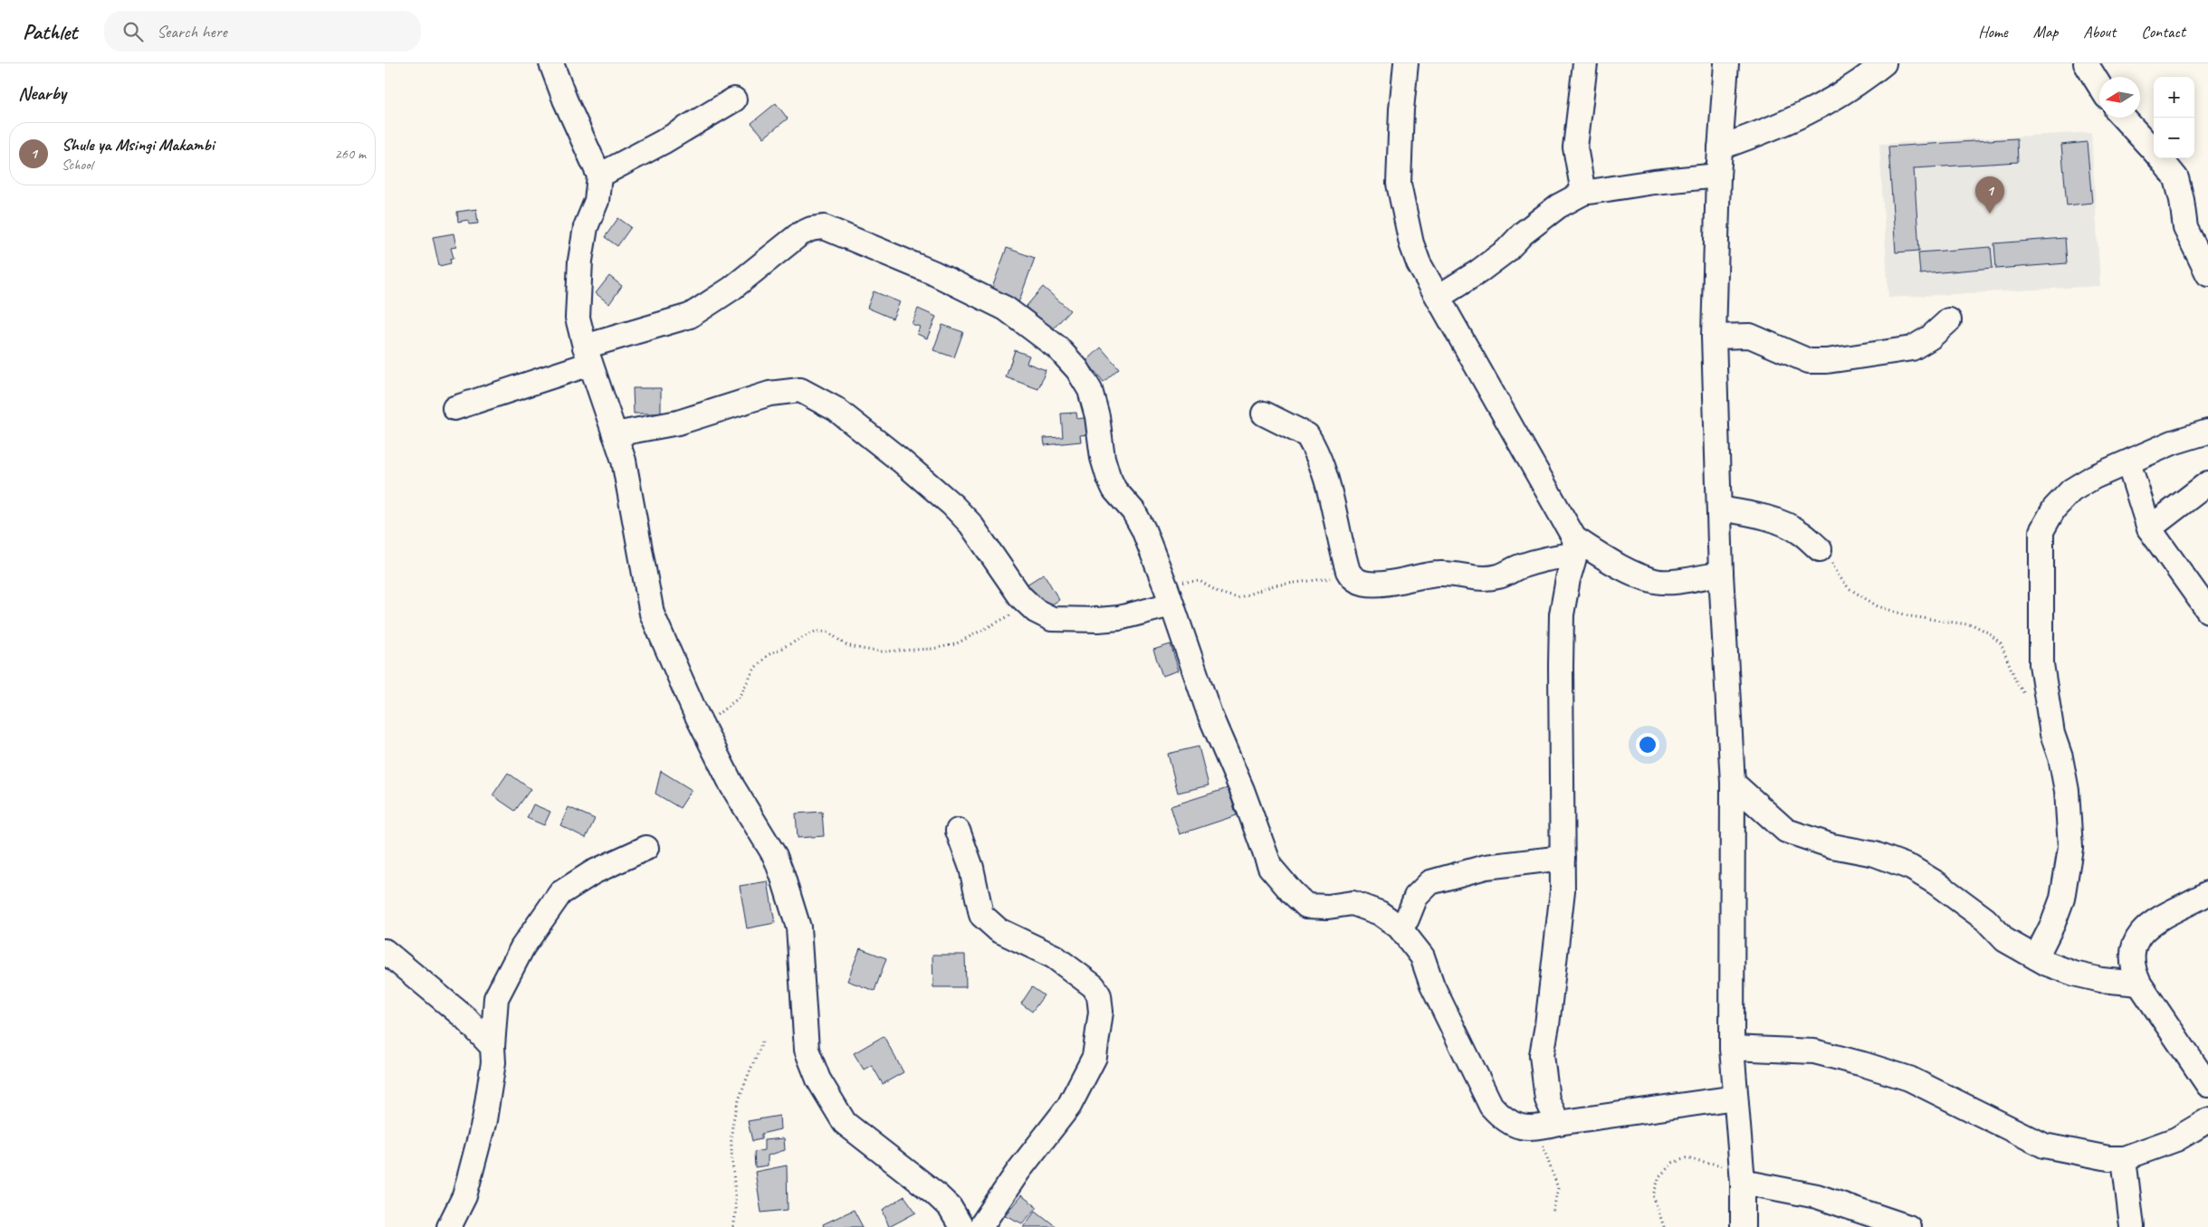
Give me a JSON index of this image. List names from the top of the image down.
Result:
{
  "north": "left",
  "page": {
    "header": "Pathlet",
    "search": "Search here",
    "nav": [
      "Home",
      "Map",
      "About",
      "Contact"
    ],
    "heading": "Nearby",
    "map_buttons": ["+", "−"],
    "list": [
      {
        "mark": "1",
        "name": "Shule ya Msingi Makambi",
        "note": "School",
        "value": "260 m"
      }
    ],
    "pins": "1"
  }
}
